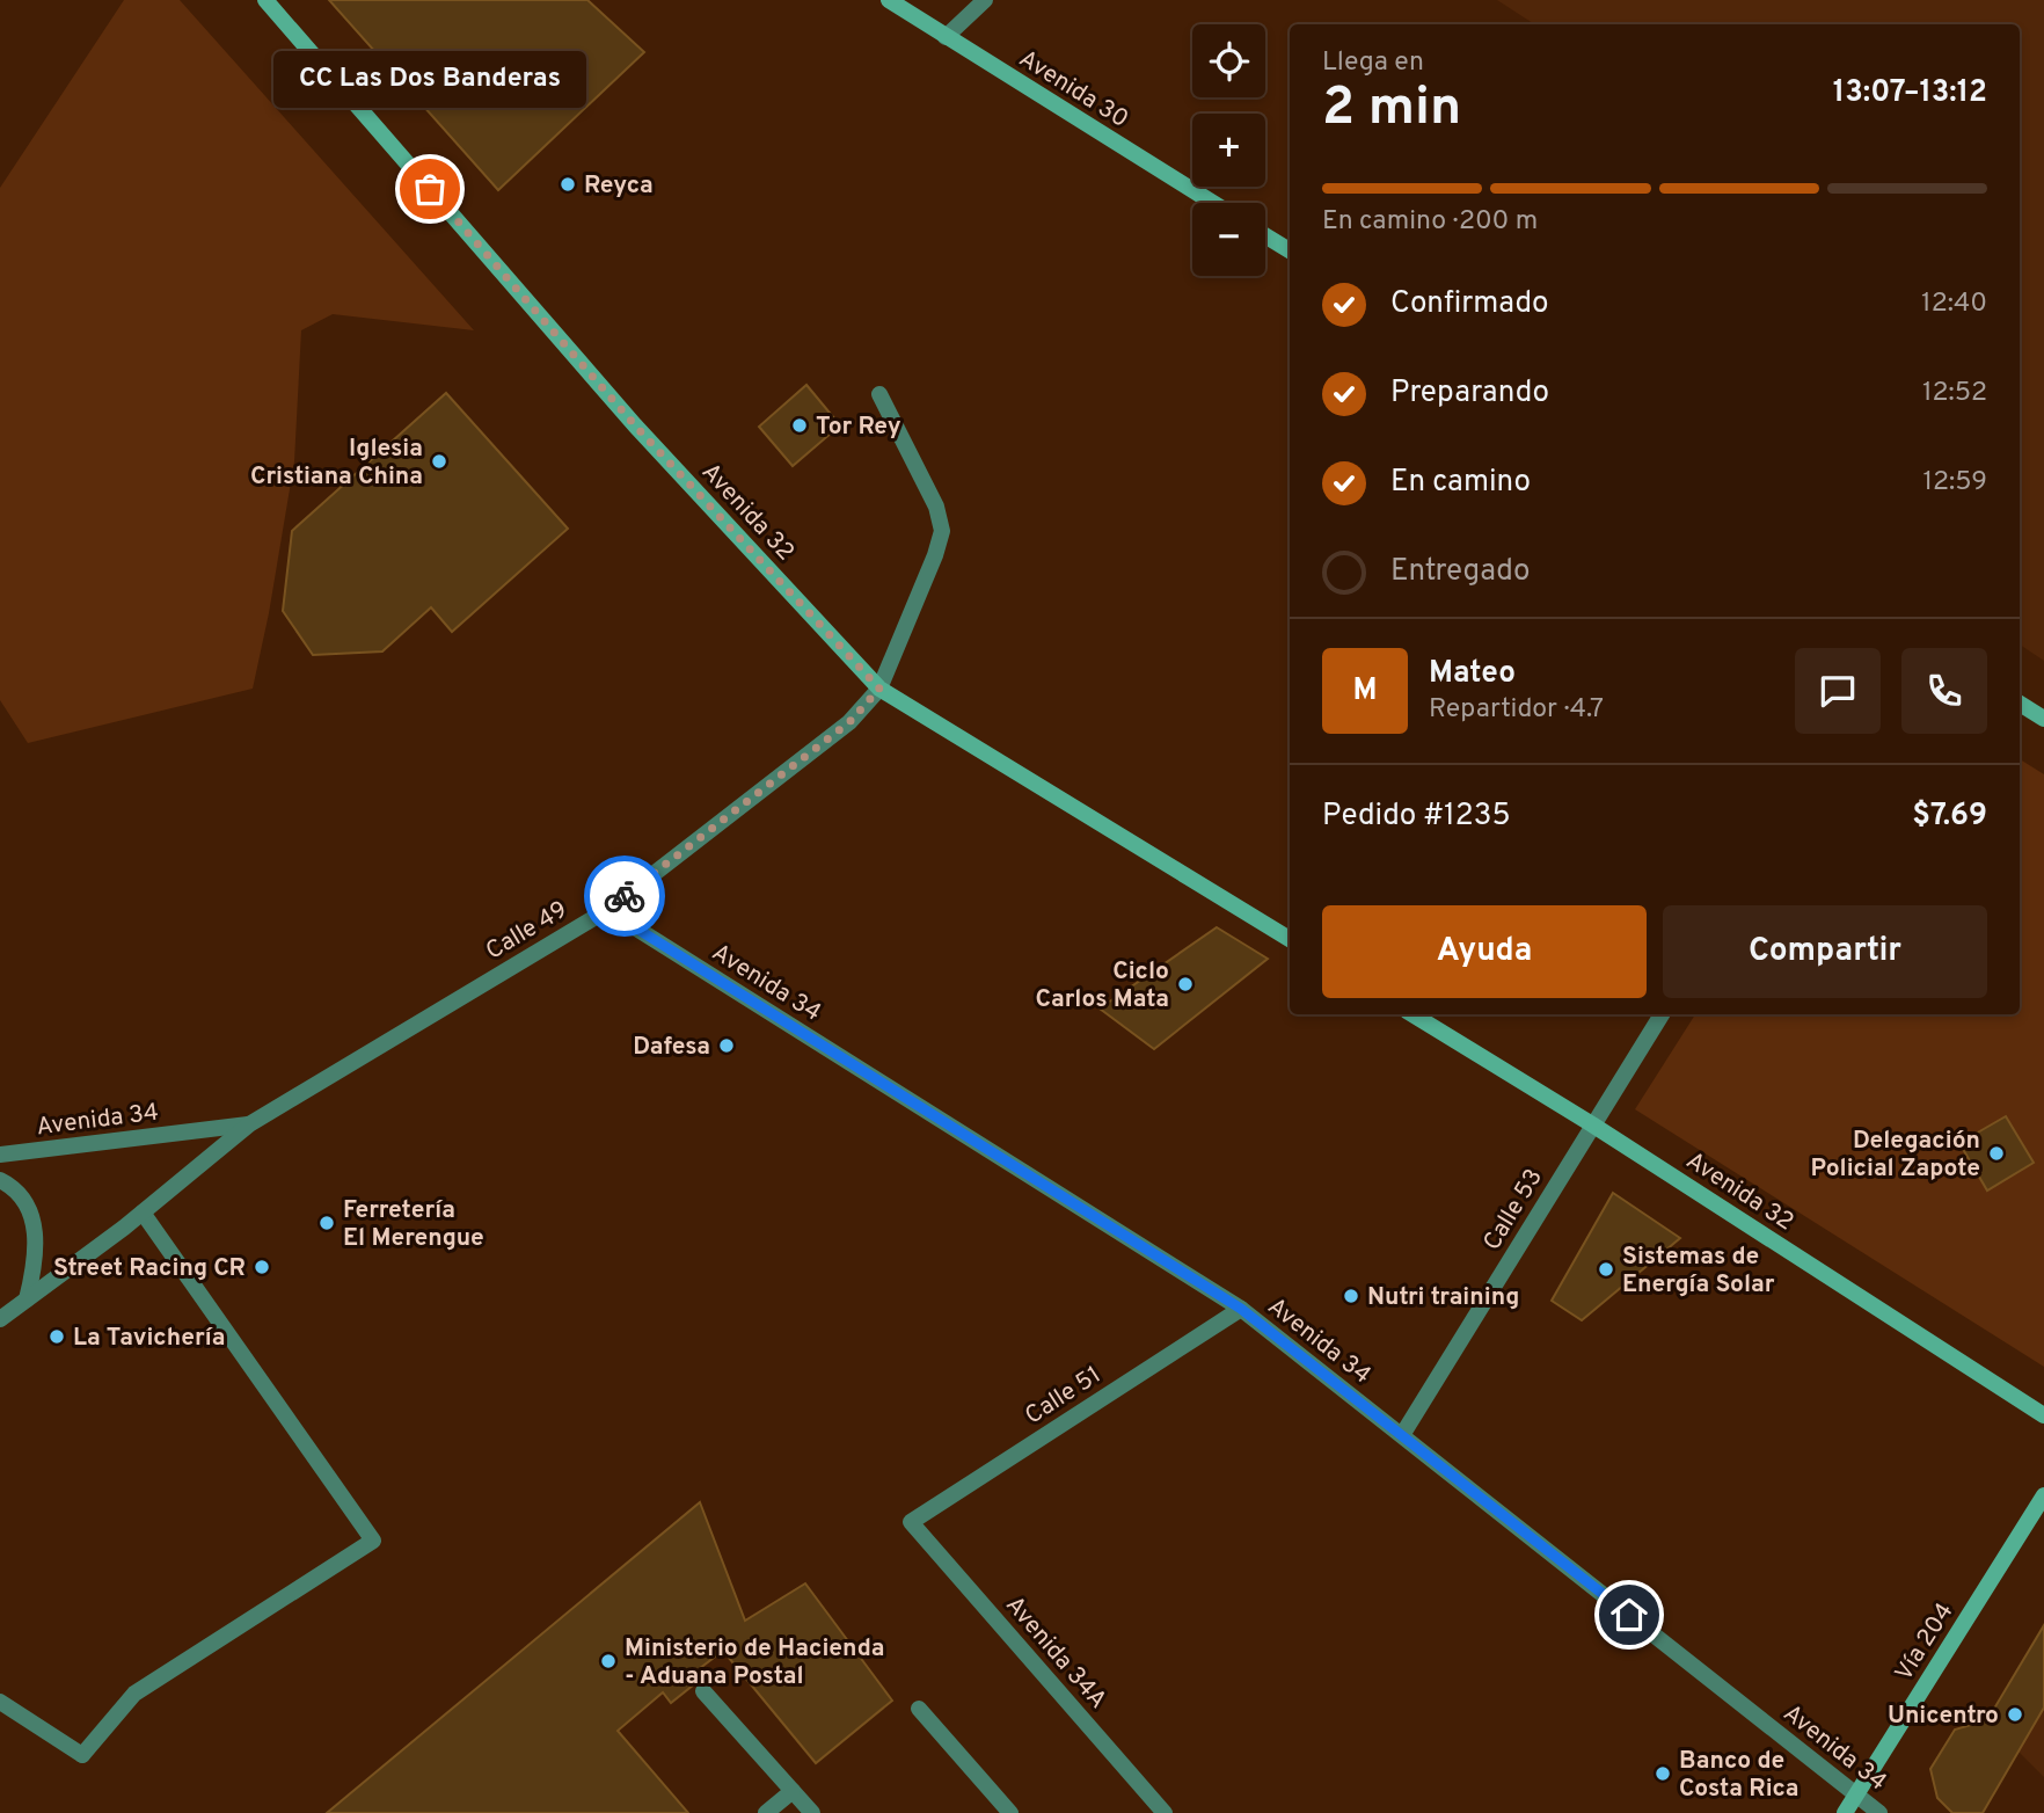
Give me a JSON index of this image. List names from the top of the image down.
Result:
{
  "streets": {
    "main road": ["Avenida 30", "Avenida 32", "Vía 204"],
    "street": [
      "Calle 49",
      "Avenida 34",
      "Calle 53",
      "Calle 51",
      "Avenida 34A"
    ]
  },
  "crossings": [
    ["Avenida 32", "Calle 49"],
    ["Avenida 32", "Calle 53"],
    ["Calle 49", "Avenida 34"],
    ["Avenida 34", "Calle 53"],
    ["Avenida 34", "Calle 51"],
    ["Avenida 34", "Vía 204"],
    ["Calle 51", "Avenida 34A"]
  ],
  "places": [
    "Reyca",
    "CC Las Dos Banderas",
    "Tor Rey",
    "Iglesia Cristiana China",
    "Ciclo Carlos Mata",
    "Dafesa",
    "Delegación Policial Zapote",
    "Ferretería El Merengue",
    "Street Racing CR",
    "Sistemas de Energía Solar",
    "Nutri training",
    "La Tavichería",
    "Ministerio de Hacienda - Aduana Postal",
    "Unicentro",
    "Banco de Costa Rica"
  ],
  "page": {
    "map_buttons": ["+", "−"],
    "heading": ["2 min", "Llega en", "13:07–13:12"],
    "panel": [
      "Mateo",
      "Repartidor · 4.7",
      "Pedido #1235",
      "$7.69"
    ],
    "bubble": "CC Las Dos Banderas",
    "bar": "En camino · 200 m",
    "list": [
      ["Confirmado", "12:40"],
      ["Preparando", "12:52"],
      ["En camino", "12:59"],
      "Entregado"
    ],
    "round": "M",
    "buttons": ["Ayuda", "Compartir"]
  }
}
